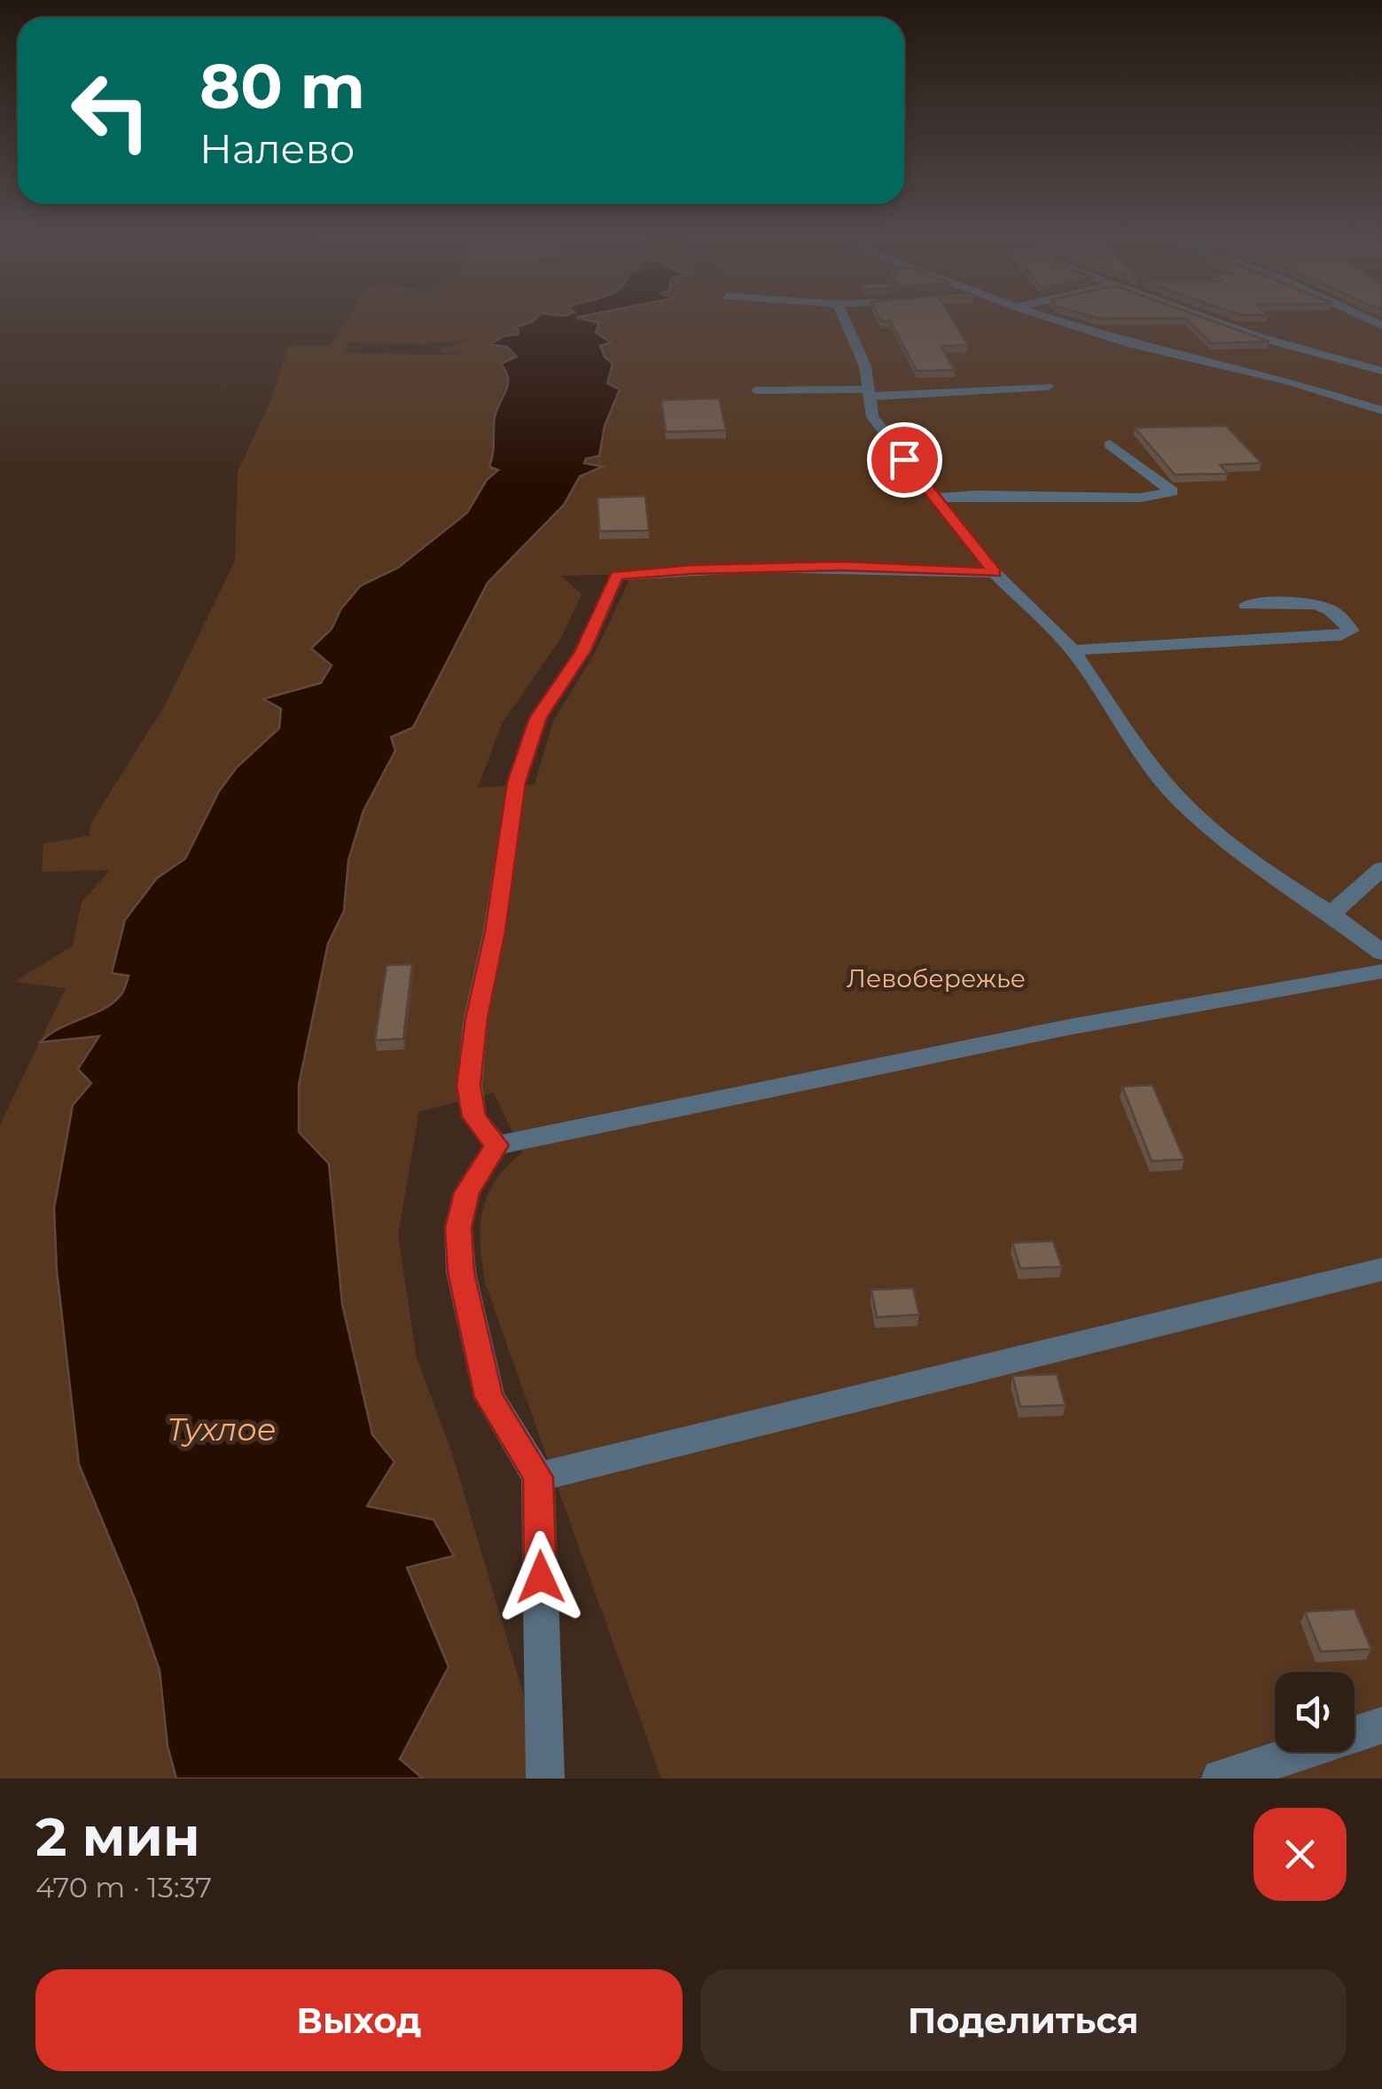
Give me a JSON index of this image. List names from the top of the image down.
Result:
{
  "water": ["Тухлое"],
  "parks": ["Левобережье"],
  "page": {
    "turn": ["80 m", "Налево"],
    "heading": ["2 мин", "470 m · 13:37"],
    "buttons": ["Выход", "Поделиться"]
  }
}
